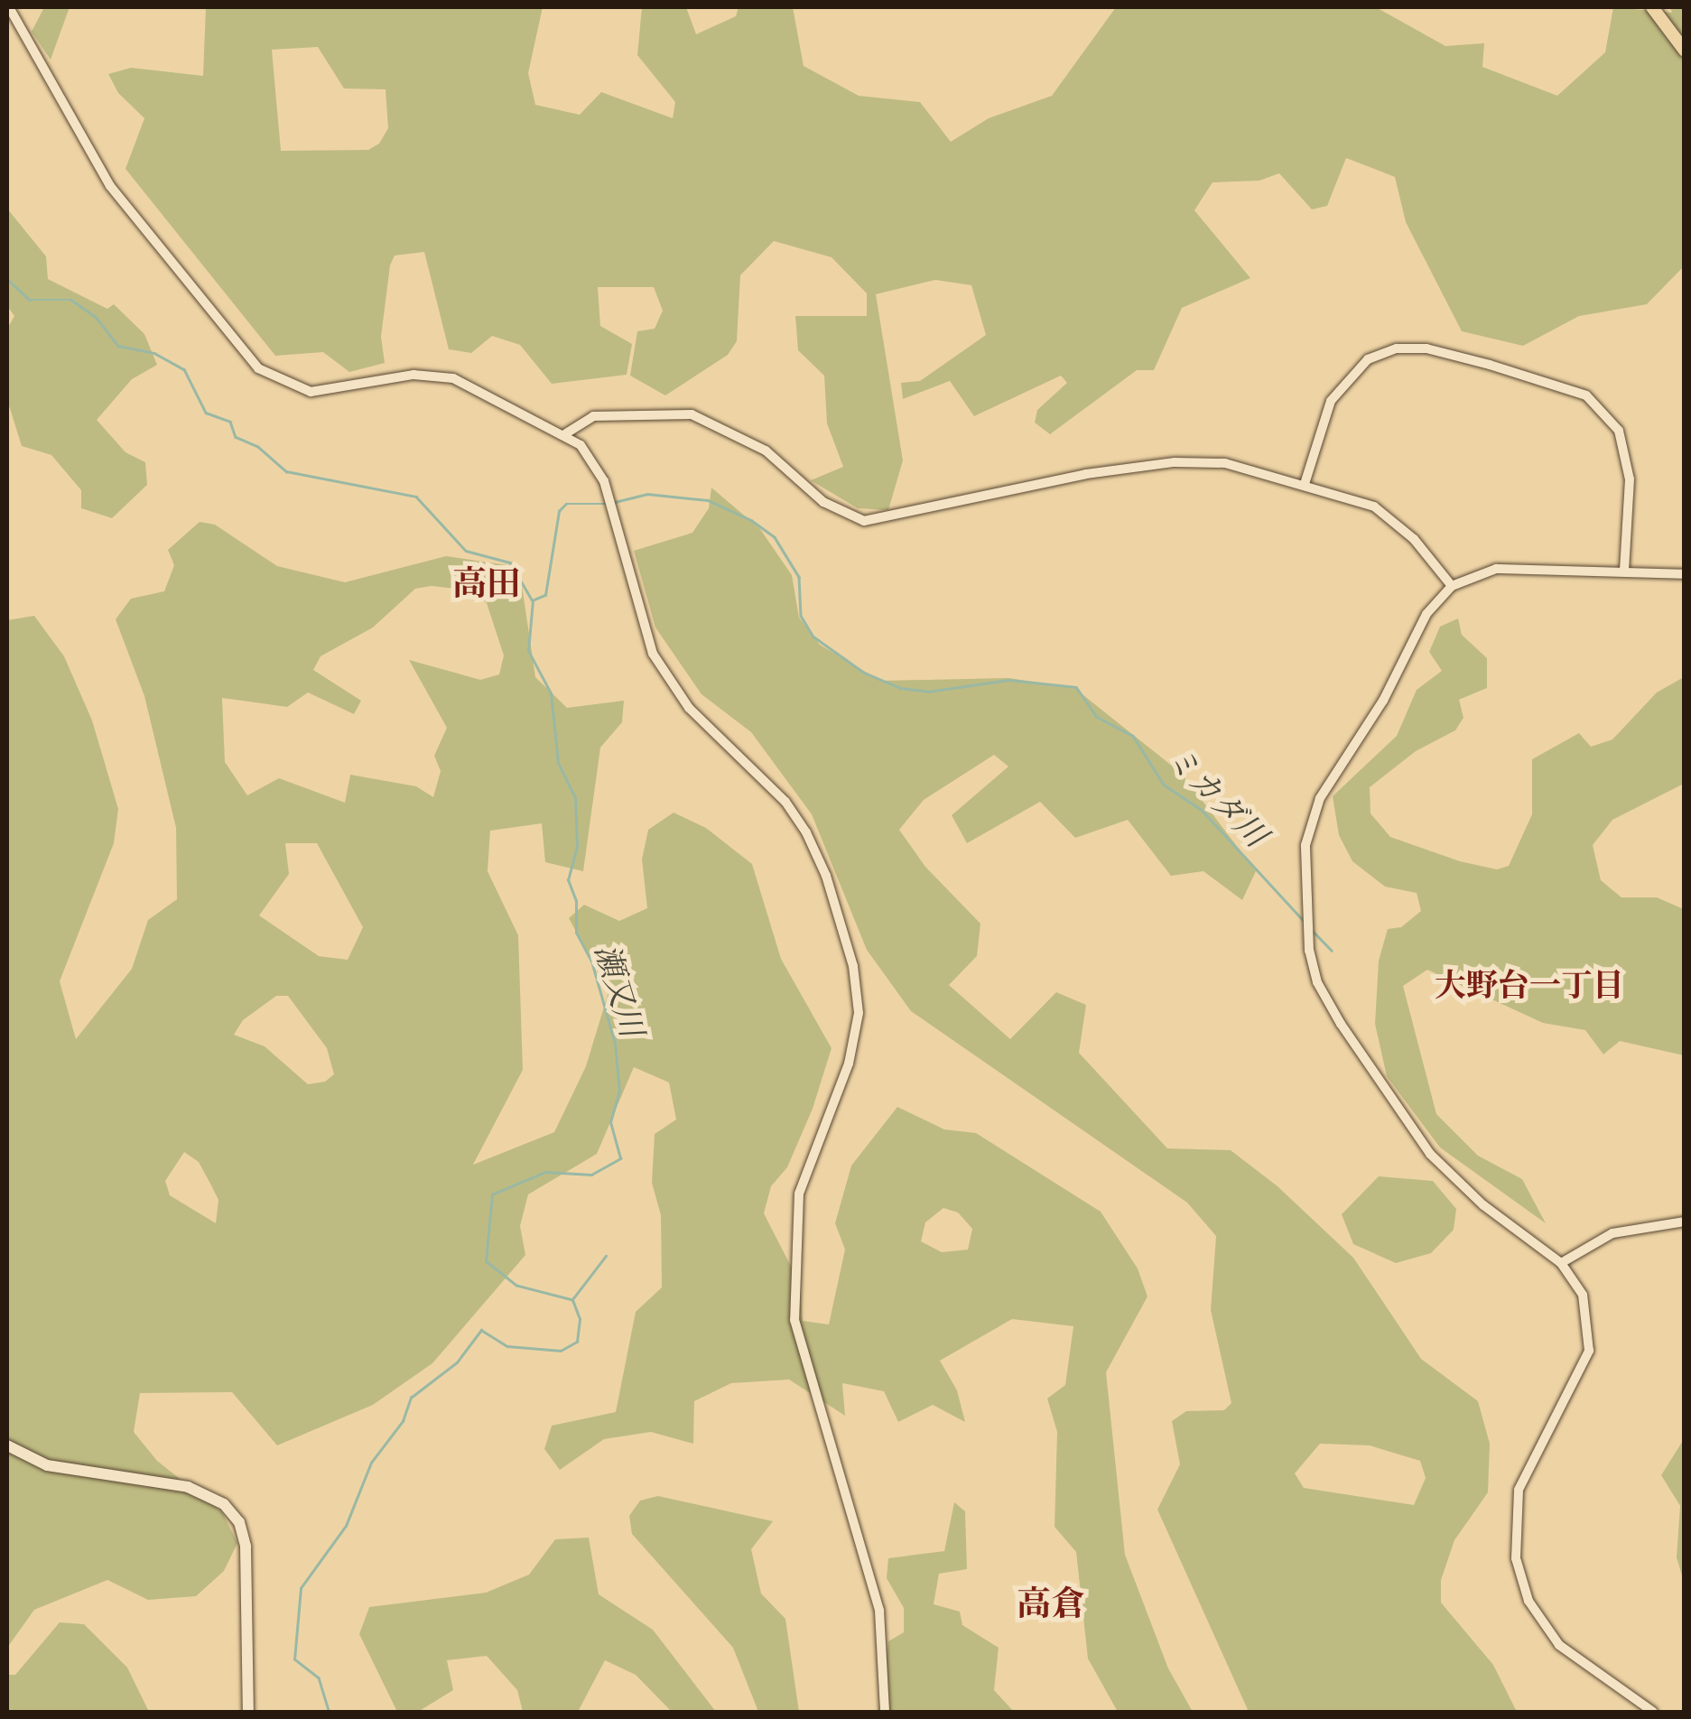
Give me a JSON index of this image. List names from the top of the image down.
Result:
{
  "districts": ["高田", "大野台一丁目", "高倉"],
  "water": ["ミカダ川", "瀬又川"]
}
